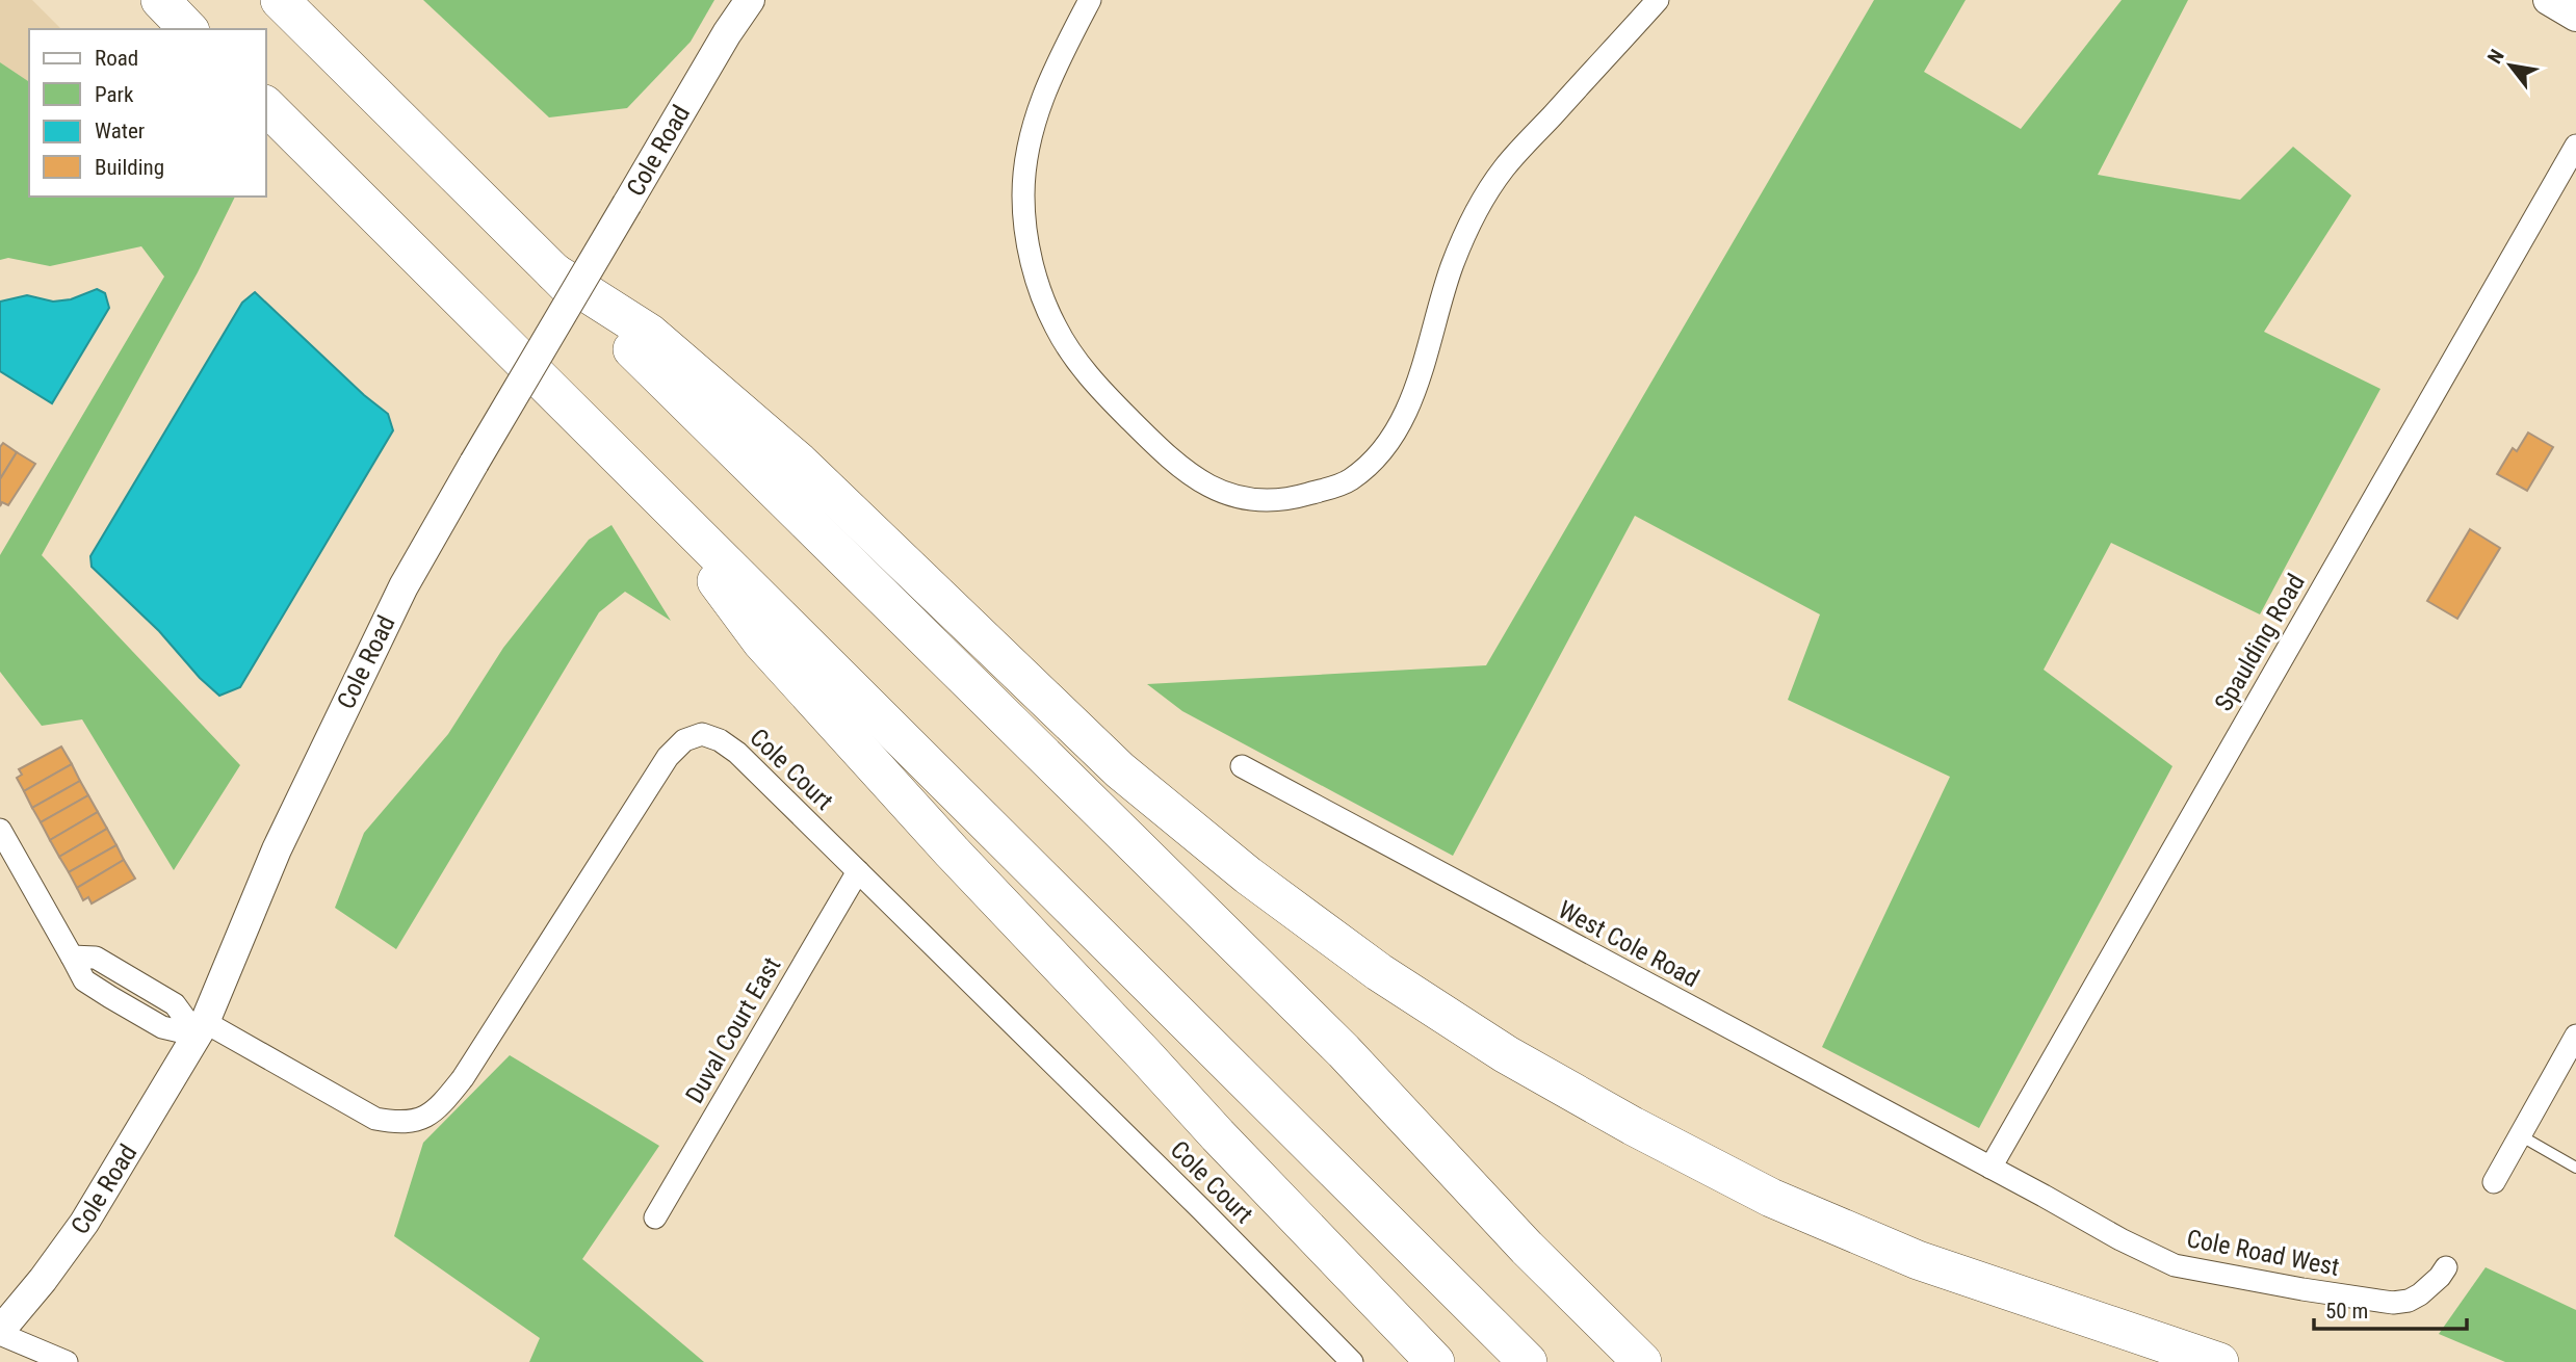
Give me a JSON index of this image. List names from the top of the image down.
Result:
{
  "streets": {
    "street": [
      "Cole Road",
      "Spaulding Road",
      "Cole Court",
      "West Cole Road",
      "Duval Court East",
      "Cole Road West"
    ]
  },
  "crossings": [
    ["Cole Road", "Cole Court"],
    ["Spaulding Road", "West Cole Road"],
    ["Spaulding Road", "Cole Road West"],
    ["Cole Court", "Duval Court East"],
    ["West Cole Road", "Cole Road West"]
  ],
  "legend": [
    "Road",
    "Park",
    "Water",
    "Building"
  ],
  "scale_bar": "50 m",
  "north": "top left"
}
